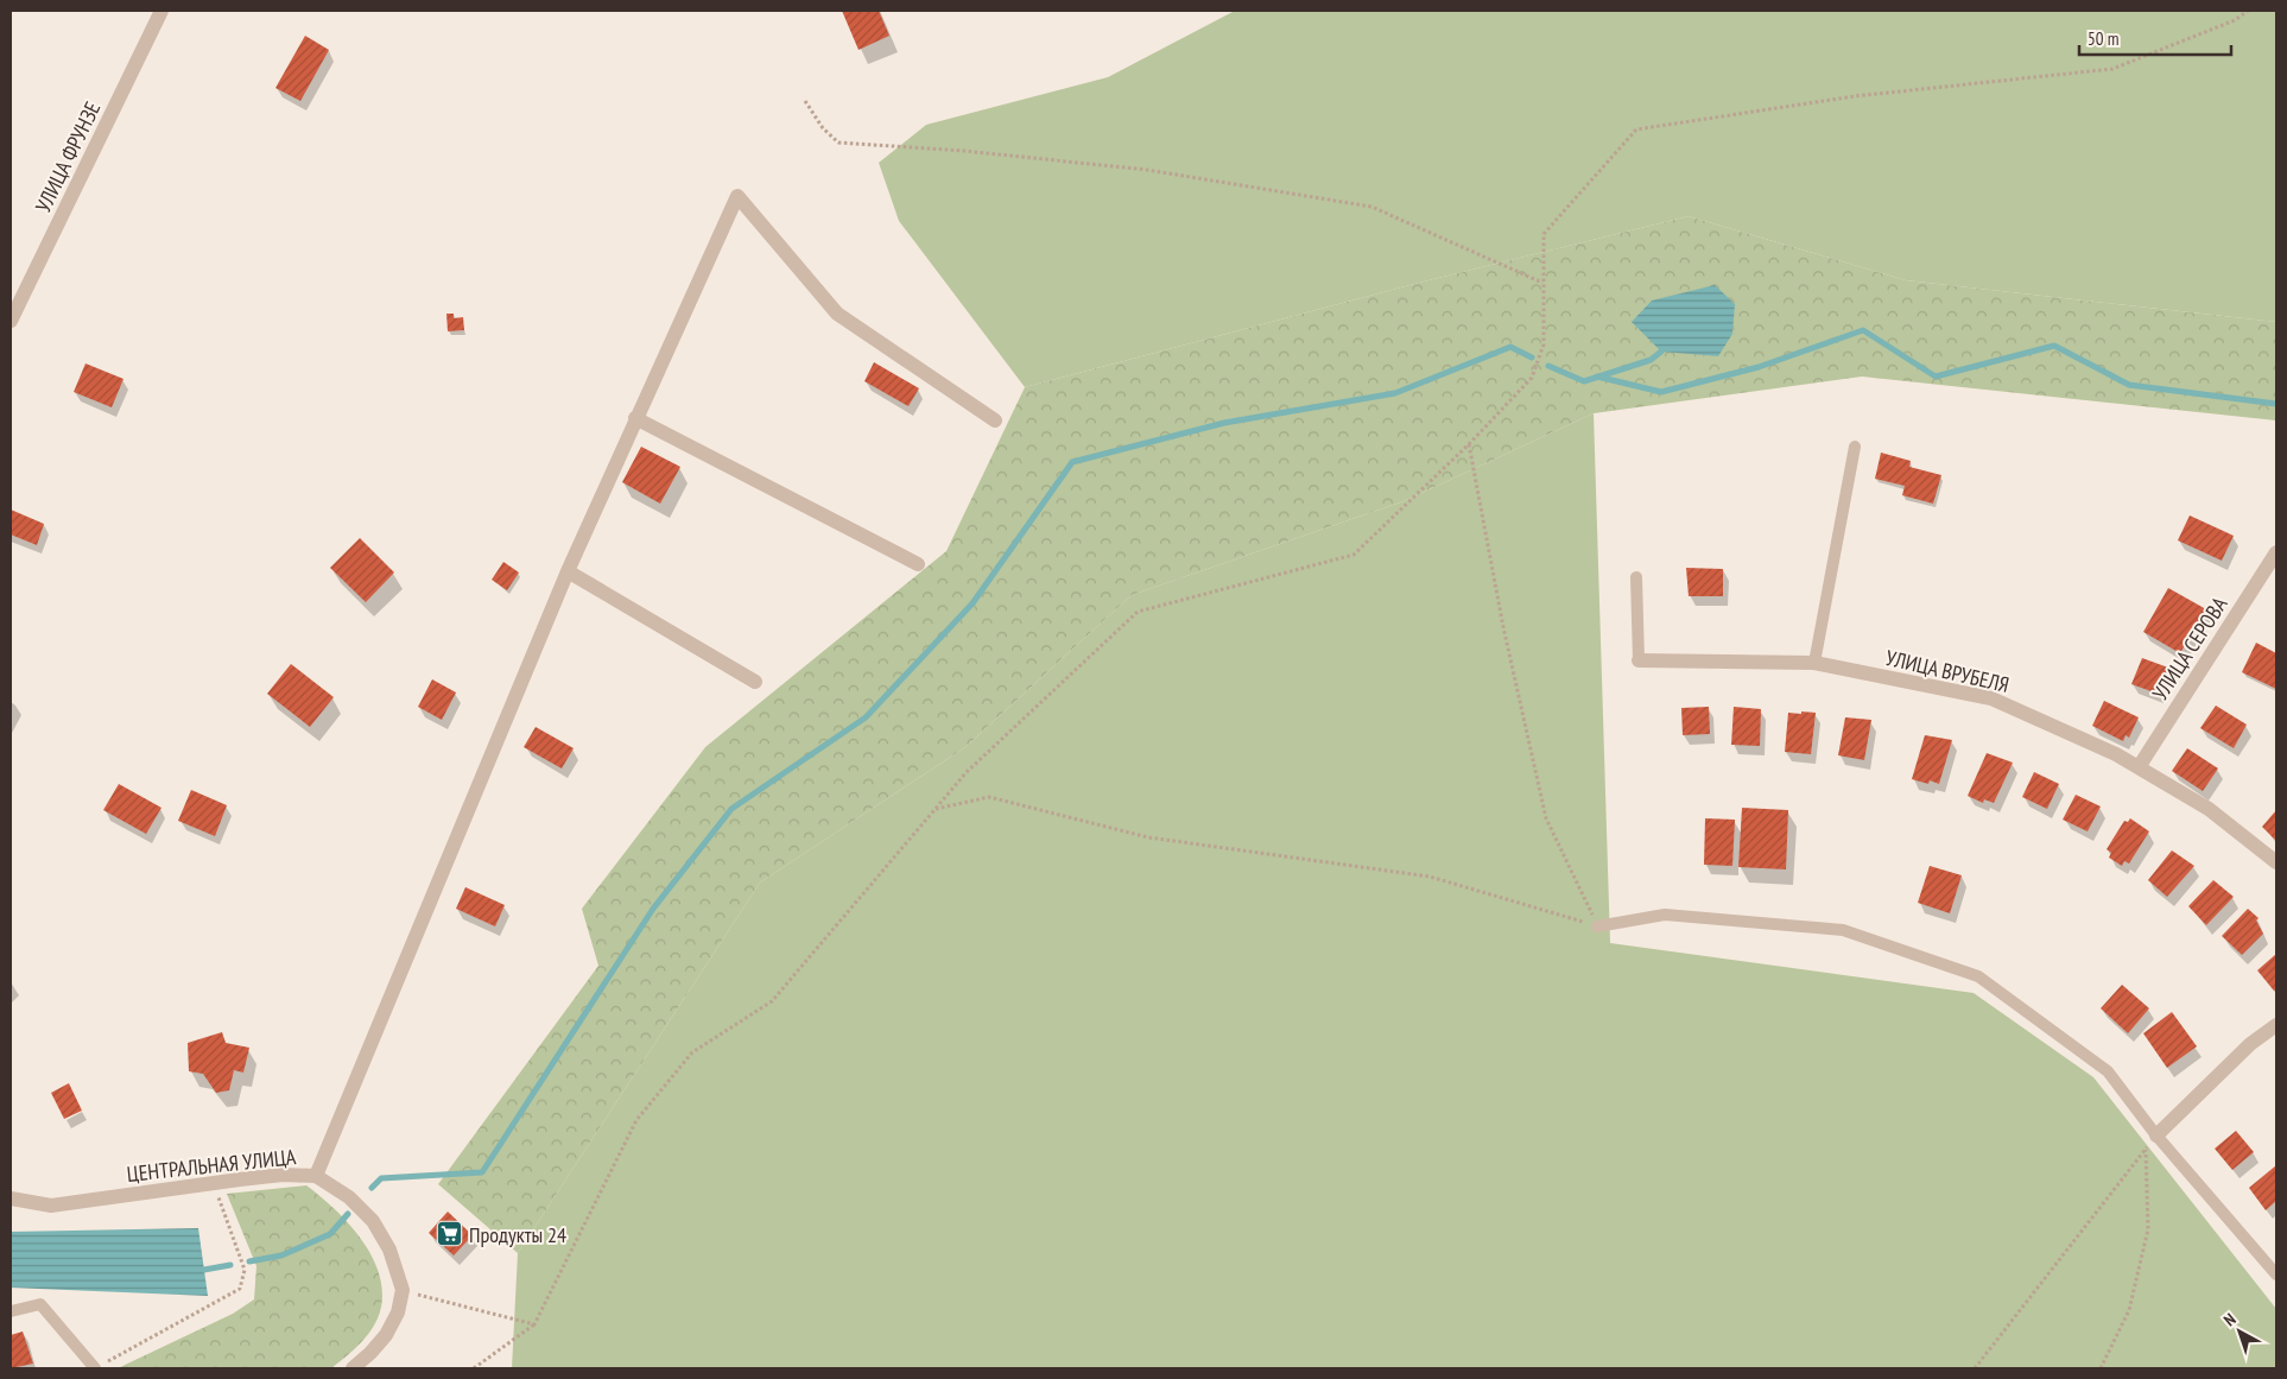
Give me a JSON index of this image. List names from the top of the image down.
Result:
{
  "streets": {
    "street": [
      "УЛИЦА ФРУНЗЕ",
      "УЛИЦА СЕРОВА",
      "УЛИЦА ВРУБЕЛЯ",
      "ЦЕНТРАЛЬНАЯ УЛИЦА"
    ]
  },
  "crossings": [
    ["УЛИЦА СЕРОВА", "УЛИЦА ВРУБЕЛЯ"]
  ],
  "places": {
    "supermarket": ["Продукты 24"]
  },
  "scale_bar": "50 m",
  "north": "top left"
}
